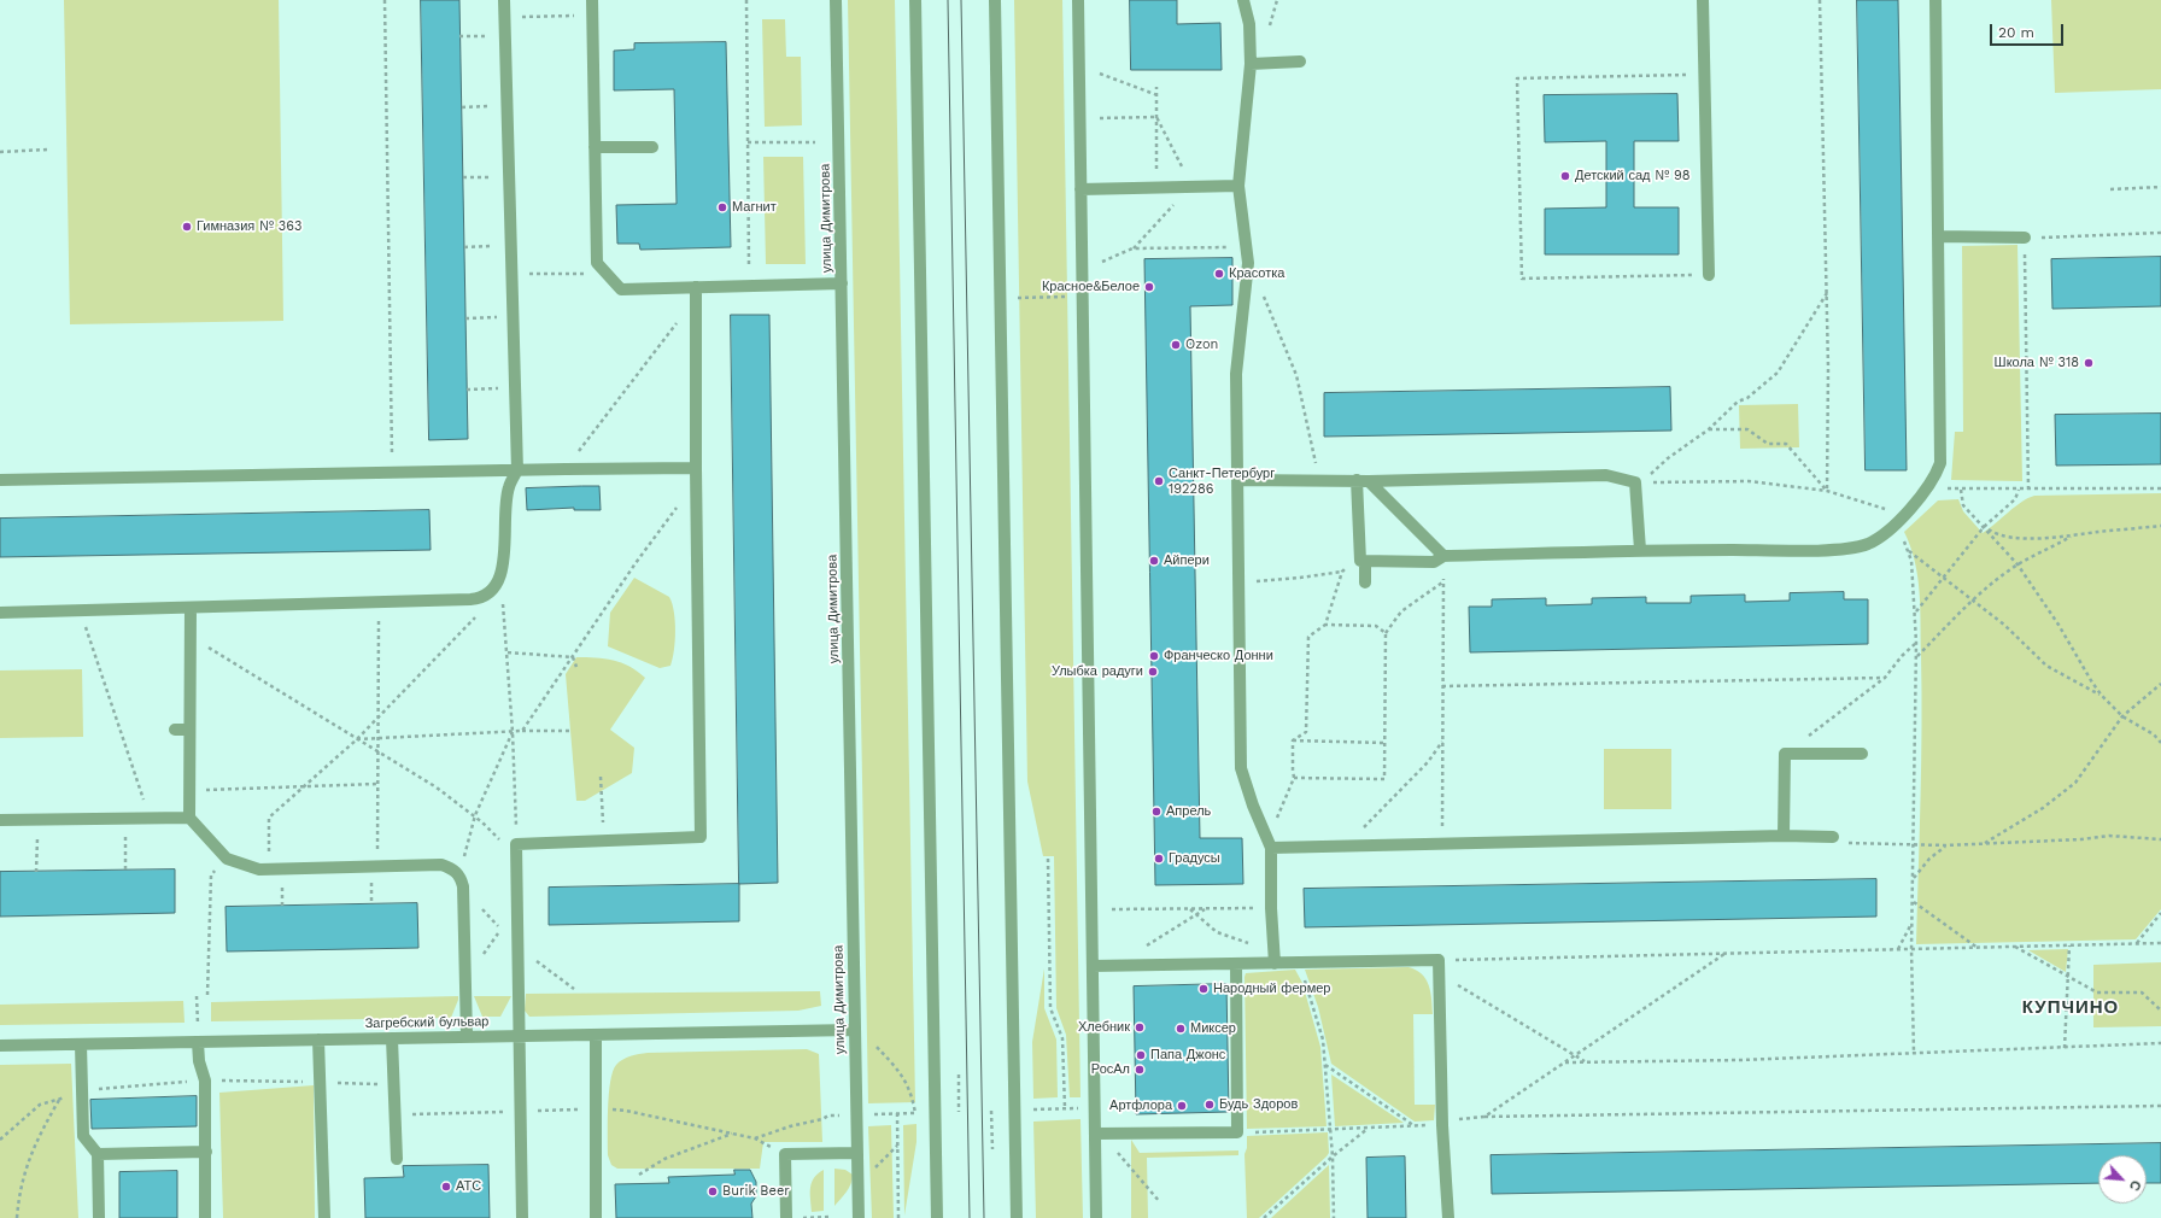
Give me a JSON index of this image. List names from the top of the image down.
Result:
{
  "streets": {
    "street": ["улица Димитрова", "Загребский бульвар"]
  },
  "crossings": [
    ["улица Димитрова", "Загребский бульвар"]
  ],
  "districts": ["КУПЧИНО"],
  "places": [
    "Детский сад № 98",
    "Магнит",
    "Гимназия № 363",
    "Красотка",
    "Красное&Белое",
    "Ozon",
    "Школа № 318",
    "Санкт-Петербург 192286",
    "Айпери",
    "Франческо Донни",
    "Улыбка радуги",
    "Апрель",
    "Градусы",
    "Народный фермер",
    "Хлебник",
    "Миксер",
    "Папа Джонс",
    "РосАл",
    "Будь Здоров",
    "Артфлора",
    "АТС",
    "Burik Beer"
  ],
  "scale_bar": "20 m",
  "north": "bottom right"
}
